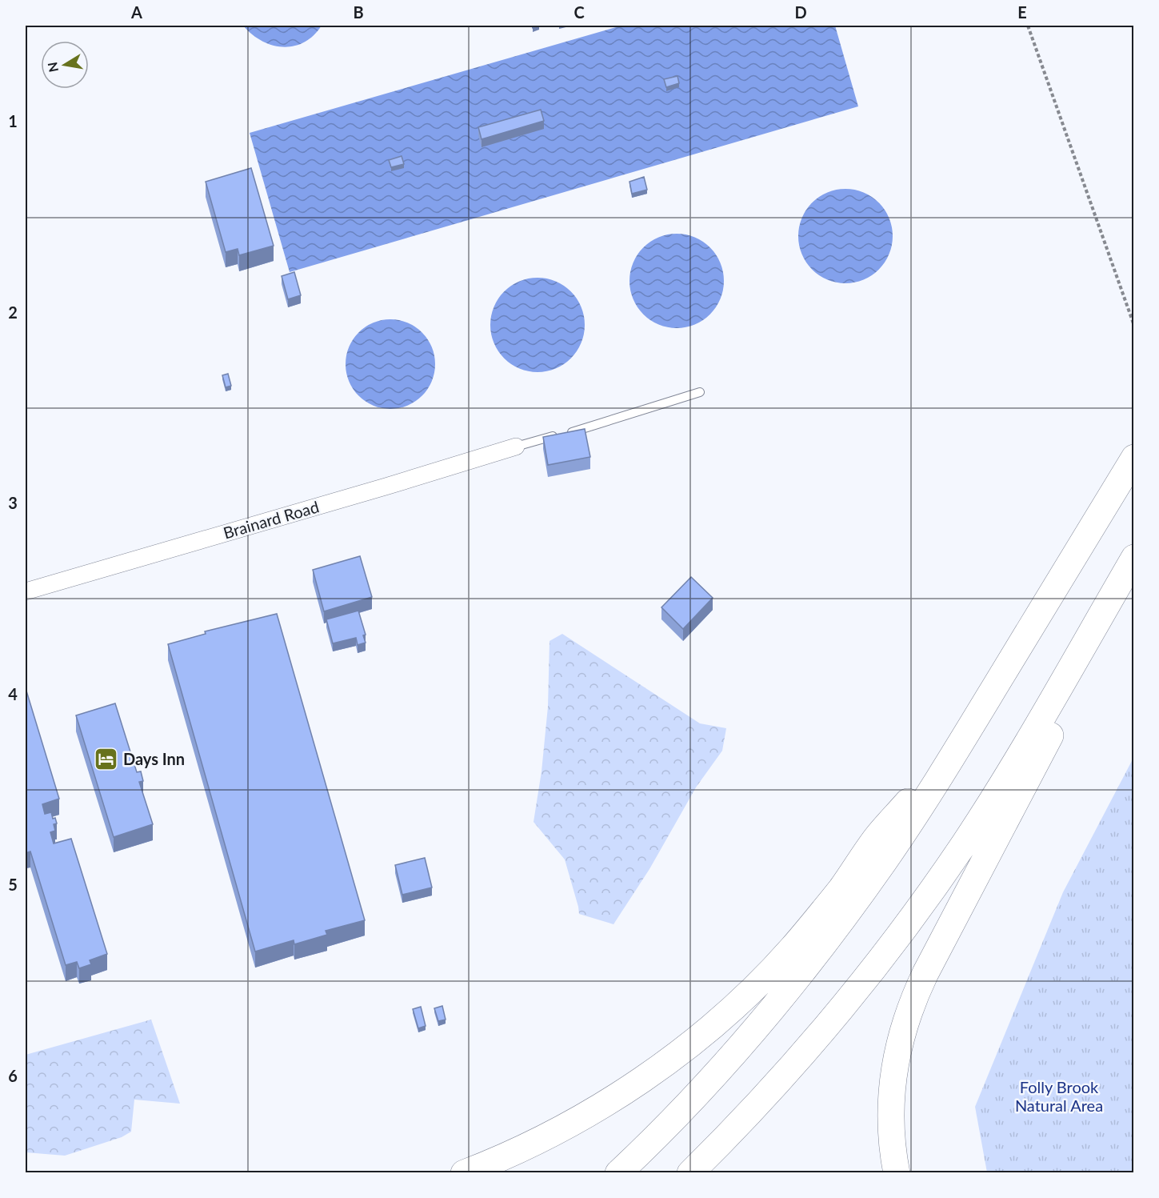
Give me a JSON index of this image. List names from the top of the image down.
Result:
{
  "streets": {
    "street": ["Brainard Road"]
  },
  "parks": ["Folly Brook Natural Area"],
  "places": {
    "hotel": ["Days Inn"]
  },
  "north": "left",
  "grid": {
    "columns": [
      "A",
      "B",
      "C",
      "D",
      "E"
    ],
    "rows": [
      "1",
      "2",
      "3",
      "4",
      "5",
      "6"
    ]
  }
}
